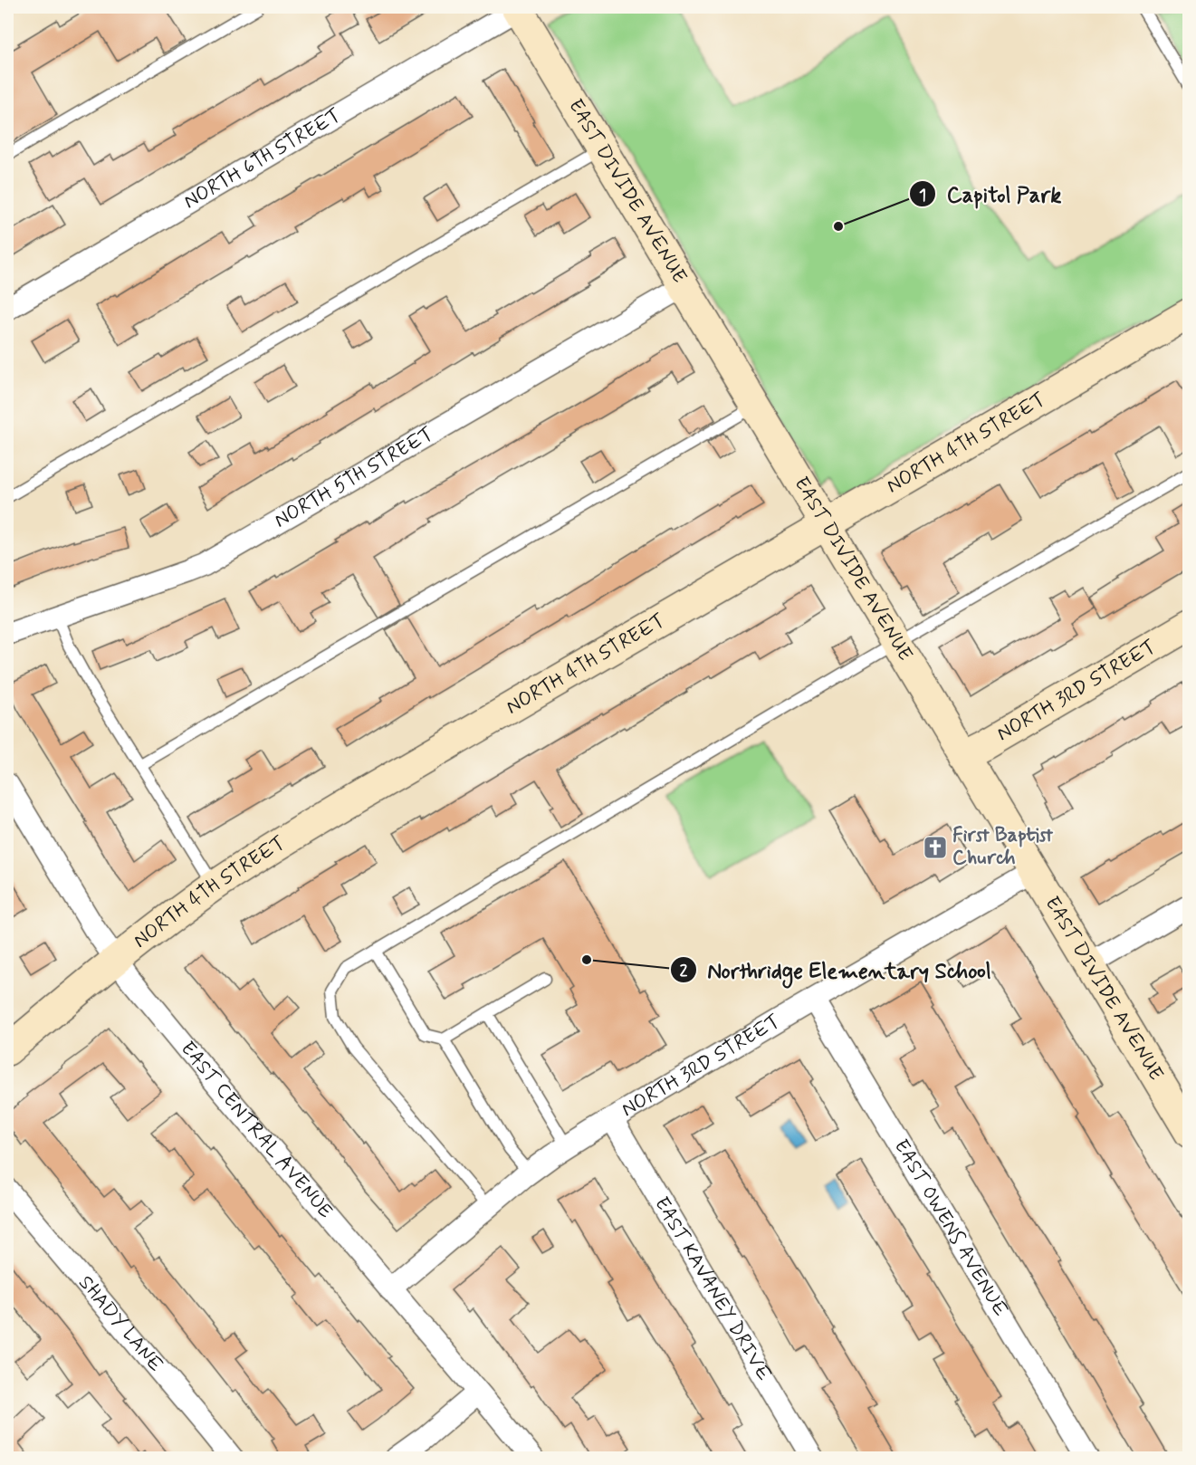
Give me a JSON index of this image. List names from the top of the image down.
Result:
{
  "streets": {
    "street": [
      "NORTH 6TH STREET",
      "EAST DIVIDE AVENUE",
      "NORTH 4TH STREET",
      "NORTH 5TH STREET",
      "NORTH 3RD STREET",
      "EAST CENTRAL AVENUE",
      "EAST OWENS AVENUE",
      "EAST KAVANEY DRIVE",
      "SHADY LANE"
    ]
  },
  "crossings": [
    ["NORTH 6TH STREET", "EAST DIVIDE AVENUE"],
    ["EAST DIVIDE AVENUE", "NORTH 4TH STREET"],
    ["EAST DIVIDE AVENUE", "NORTH 5TH STREET"],
    ["EAST DIVIDE AVENUE", "NORTH 3RD STREET"],
    ["NORTH 4TH STREET", "EAST CENTRAL AVENUE"],
    ["NORTH 3RD STREET", "EAST CENTRAL AVENUE"],
    ["NORTH 3RD STREET", "EAST OWENS AVENUE"],
    ["NORTH 3RD STREET", "EAST KAVANEY DRIVE"]
  ],
  "places": {
    "other": ["Capitol Park", "Northridge Elementary School"],
    "church": ["First Baptist Church"]
  }
}
